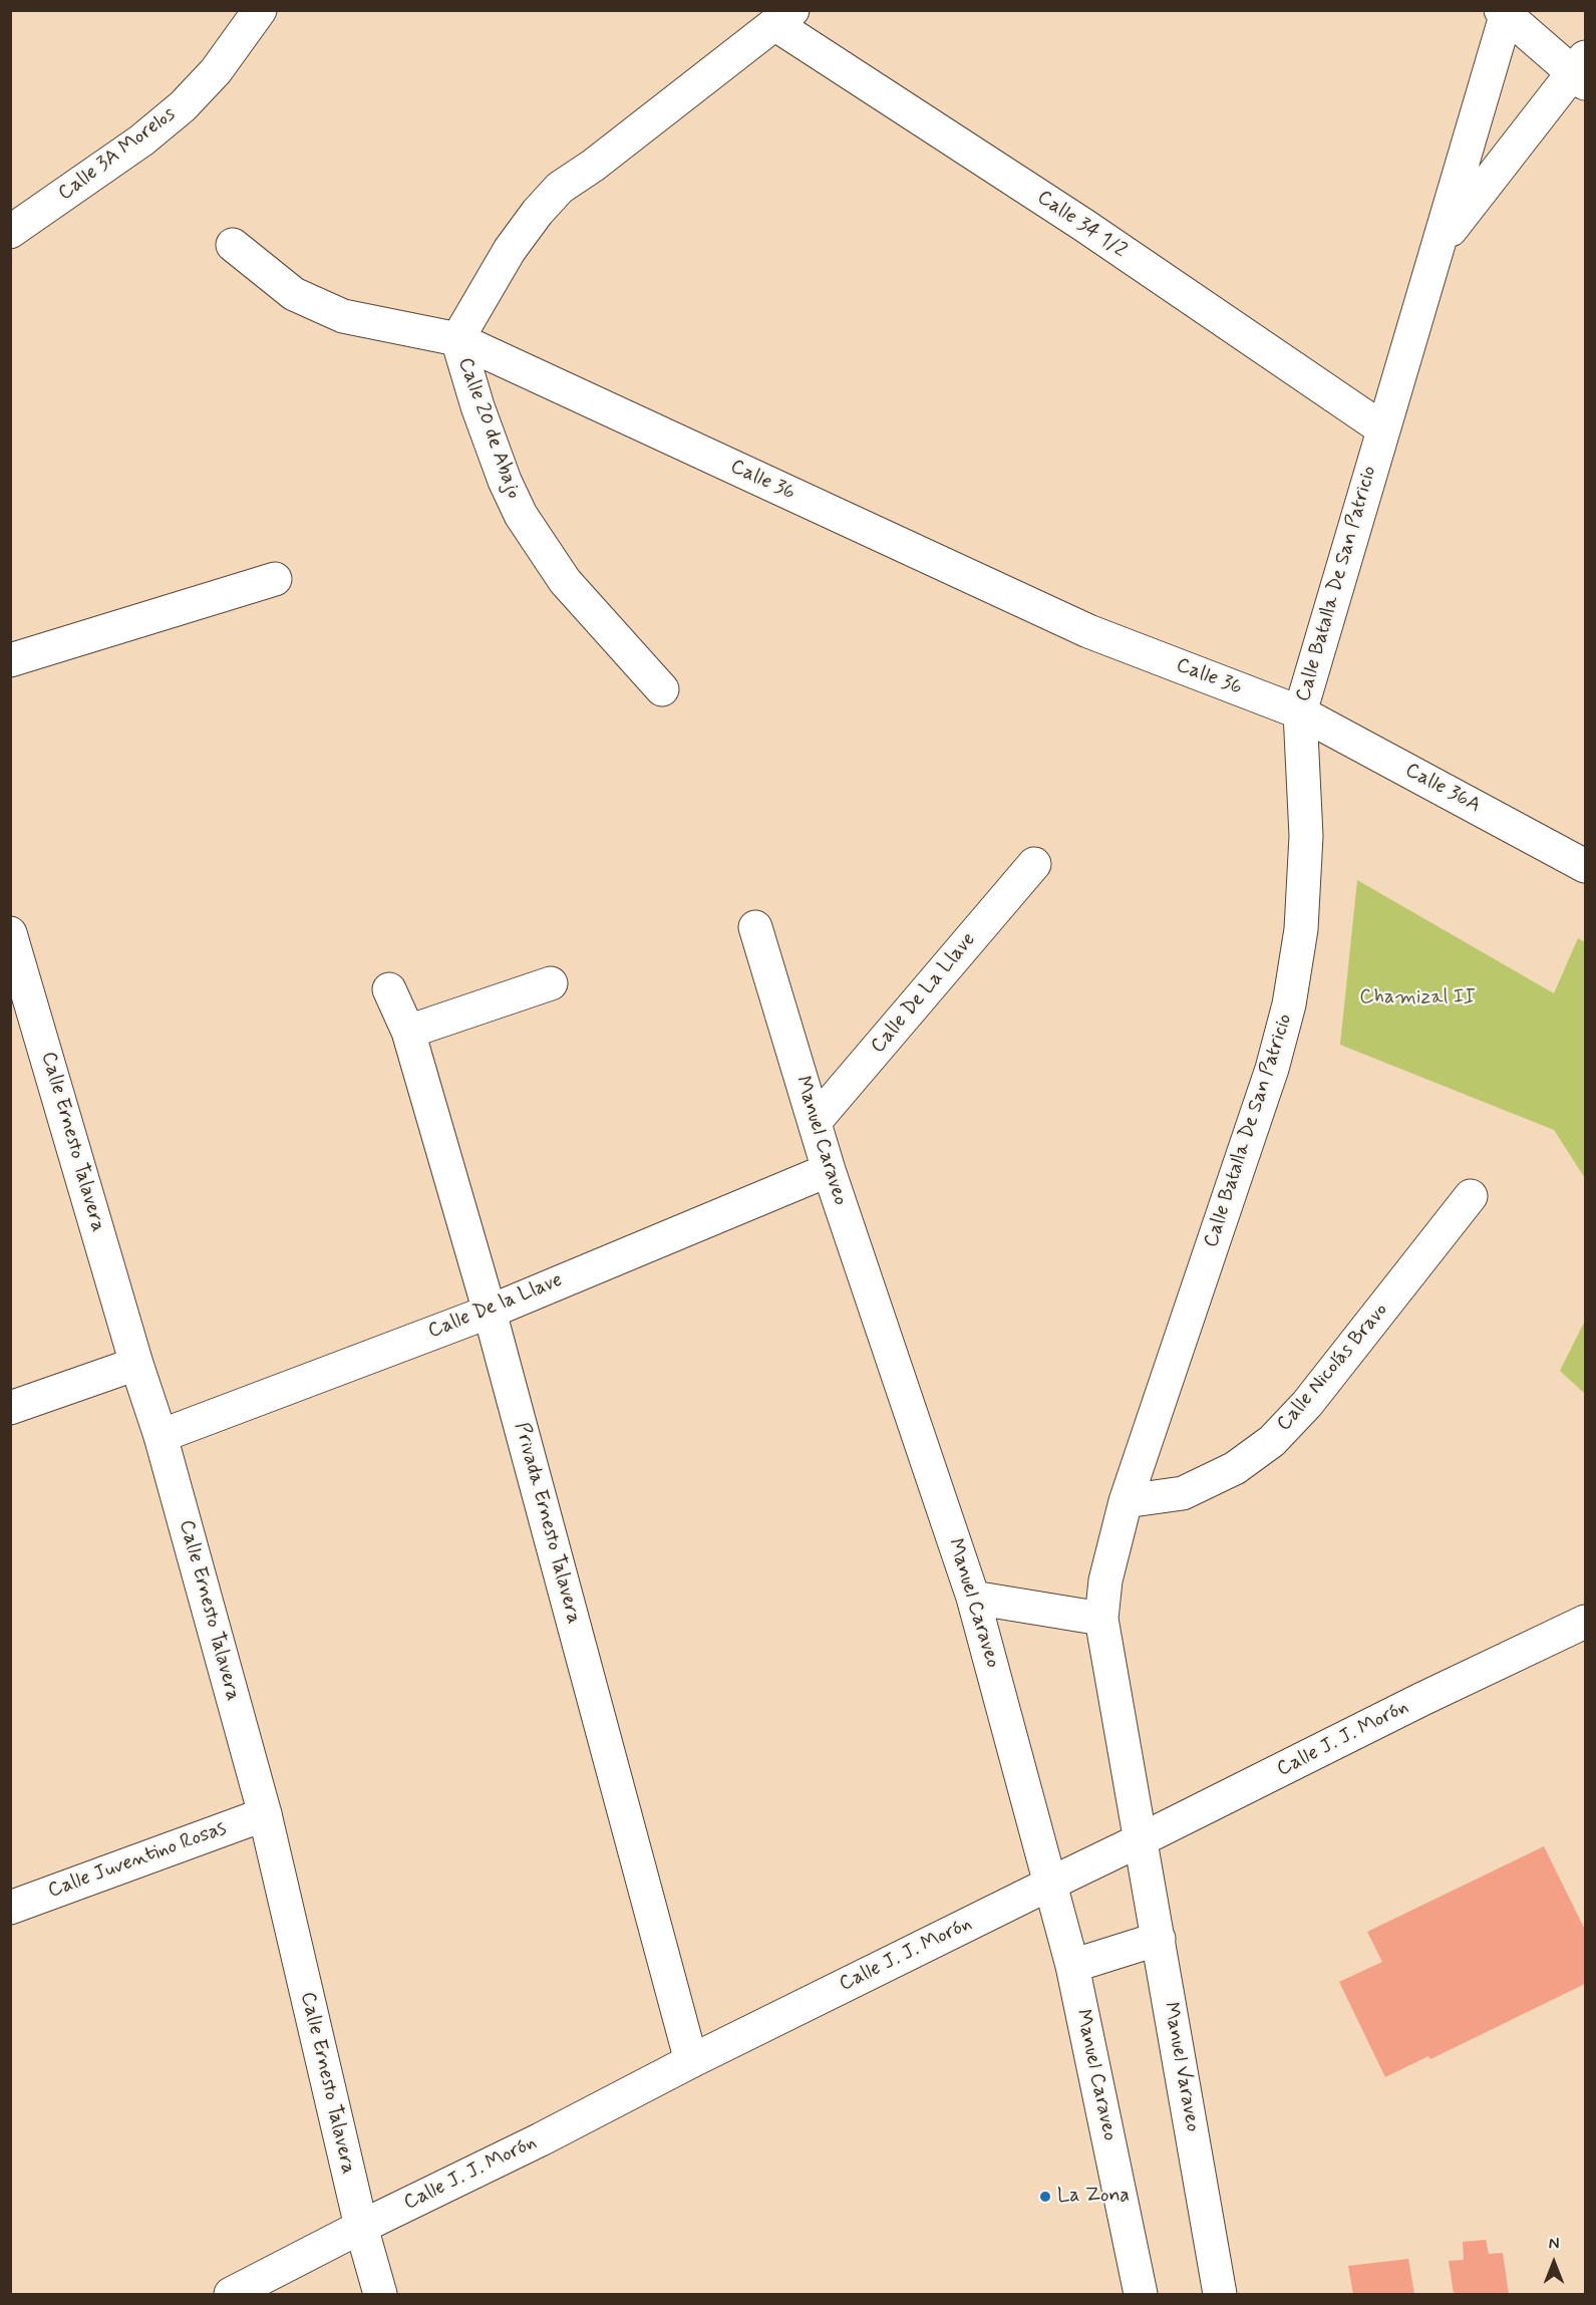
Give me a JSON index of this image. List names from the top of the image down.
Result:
{
  "streets": {
    "street": [
      "Calle 3A Morelos",
      "Calle 34 1/2",
      "Calle 20 de Abajo",
      "Calle 36",
      "Calle Batalla De San Patricio",
      "Calle 36A",
      "Calle De La Llave",
      "Manuel Caraveo",
      "Calle Ernesto Talavera",
      "Calle De la Llave",
      "Calle Nicolás Bravo",
      "Privada Ernesto Talavera",
      "Calle J. J. Morón",
      "Calle Juventino Rosas",
      "Manuel Varaveo"
    ]
  },
  "crossings": [
    ["Calle 34 1/2", "Calle 20 de Abajo"],
    ["Calle 34 1/2", "Calle Batalla De San Patricio"],
    ["Calle 20 de Abajo", "Calle 36"],
    ["Calle 36", "Calle Batalla De San Patricio"],
    ["Calle 36", "Calle 36A"],
    ["Calle Batalla De San Patricio", "Calle 36A"],
    ["Calle Batalla De San Patricio", "Calle Nicolás Bravo"],
    ["Calle Batalla De San Patricio", "Calle J. J. Morón"],
    ["Calle Batalla De San Patricio", "Manuel Varaveo"],
    ["Calle De La Llave", "Manuel Caraveo"],
    ["Manuel Caraveo", "Calle De la Llave"],
    ["Manuel Caraveo", "Calle J. J. Morón"],
    ["Calle Ernesto Talavera", "Calle De la Llave"],
    ["Calle Ernesto Talavera", "Calle J. J. Morón"],
    ["Calle Ernesto Talavera", "Calle Juventino Rosas"],
    ["Calle De la Llave", "Privada Ernesto Talavera"],
    ["Privada Ernesto Talavera", "Calle J. J. Morón"],
    ["Calle J. J. Morón", "Manuel Varaveo"]
  ],
  "parks": ["Chamizal II"],
  "places": ["La Zona"],
  "north": "top"
}
